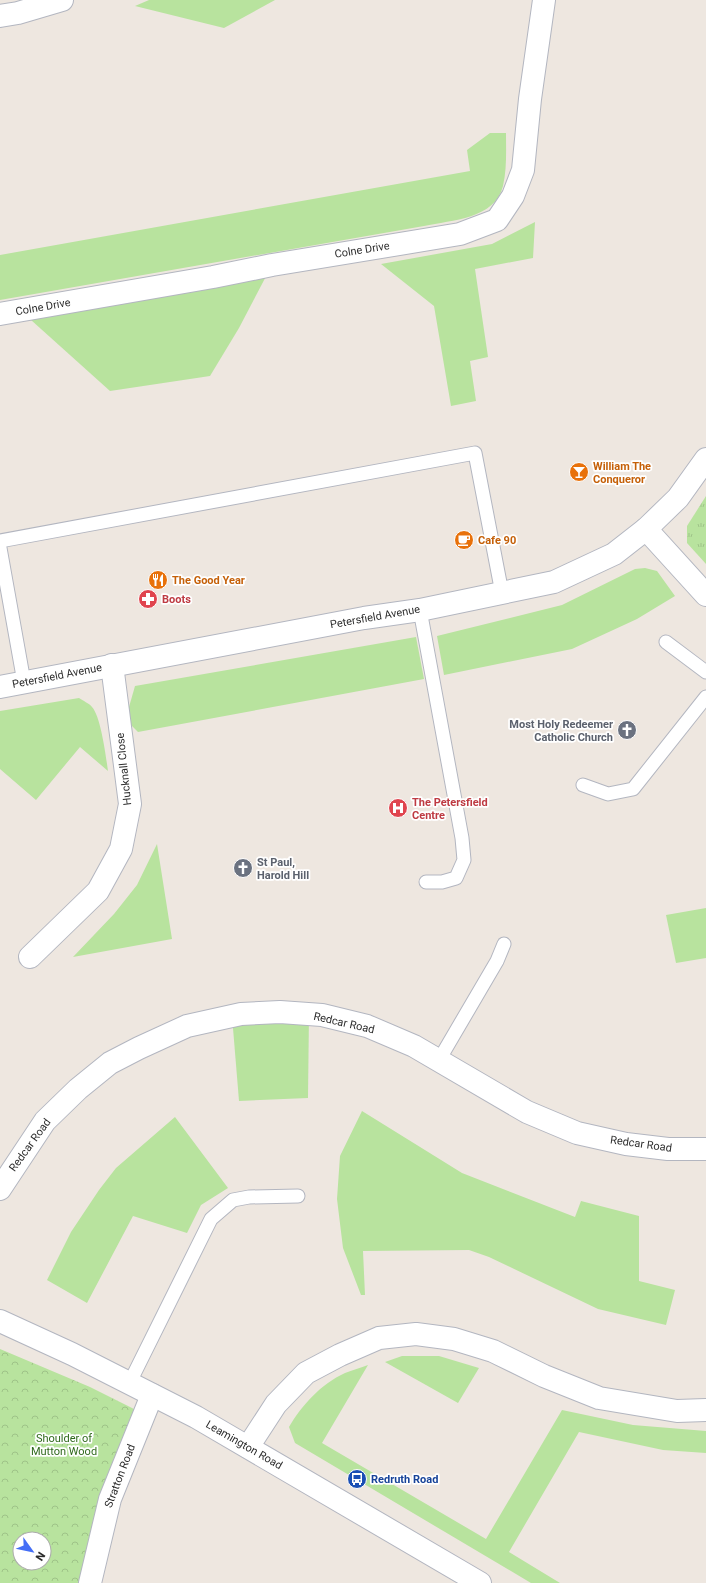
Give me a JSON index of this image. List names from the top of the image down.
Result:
{
  "streets": {
    "street": [
      "Colne Drive",
      "Petersfield Avenue",
      "Hucknall Close",
      "Redcar Road",
      "Leamington Road",
      "Stratton Road"
    ]
  },
  "crossings": [
    ["Petersfield Avenue", "Hucknall Close"],
    ["Leamington Road", "Stratton Road"]
  ],
  "parks": ["Shoulder of Mutton Wood"],
  "places": {
    "bar": ["William The Conqueror"],
    "cafe": ["Cafe 90"],
    "restaurant": ["The Good Year"],
    "pharmacy": ["Boots"],
    "church": ["Most Holy Redeemer Catholic Church", "St Paul, Harold Hill"],
    "hospital": ["The Petersfield Centre"],
    "bus stop": ["Redruth Road"]
  },
  "north": "bottom right"
}
